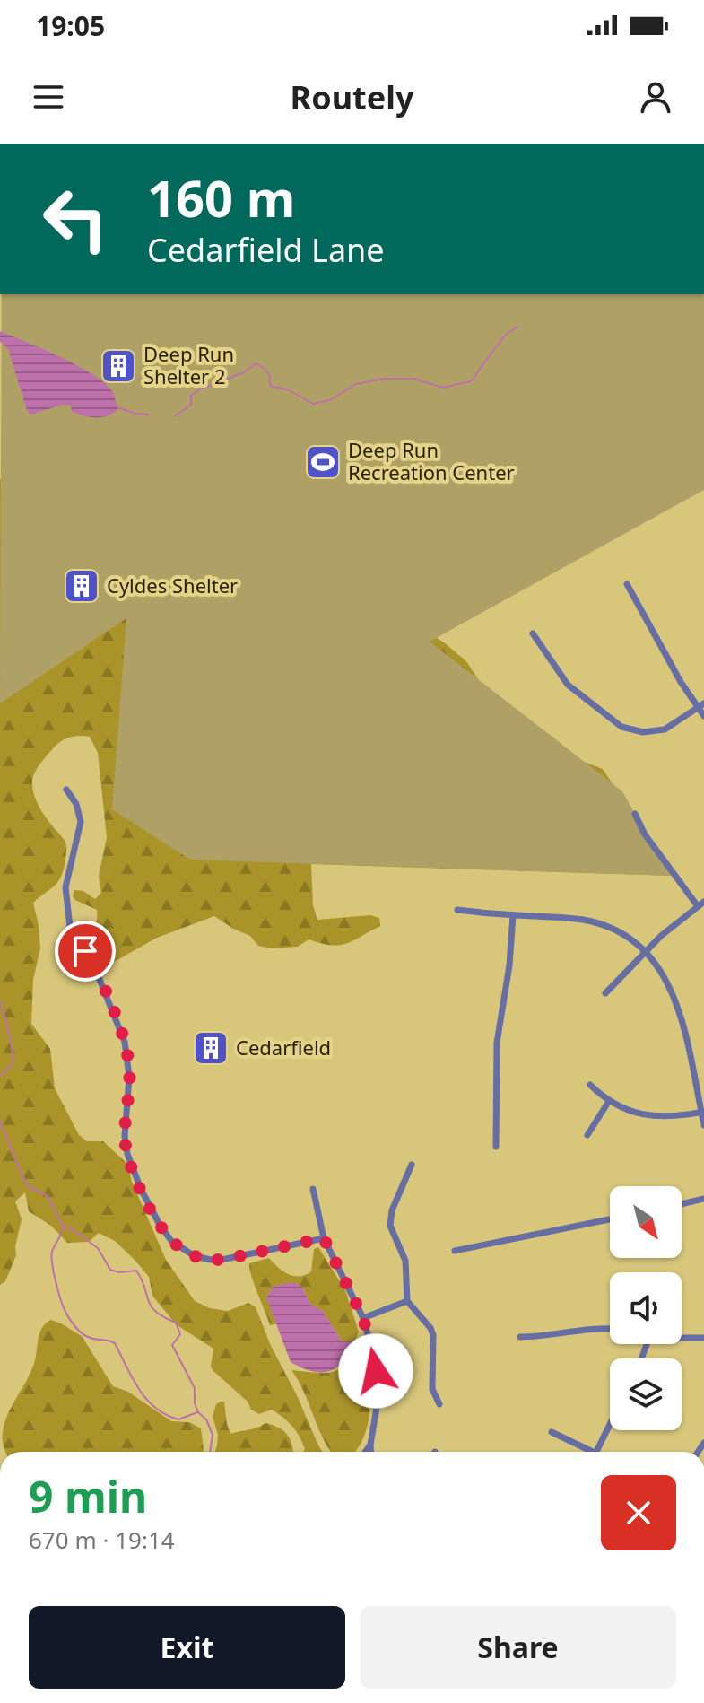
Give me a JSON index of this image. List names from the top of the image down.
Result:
{
  "places": {
    "building": ["Deep Run Shelter 2", "Cyldes Shelter", "Cedarfield"],
    "sports": ["Deep Run Recreation Center"]
  },
  "north": "bottom right",
  "page": {
    "status": "19:05",
    "header": "Routely",
    "turn": ["160 m", "Cedarfield Lane"],
    "heading": ["9 min", "670 m · 19:14"],
    "buttons": ["Exit", "Share"]
  }
}
